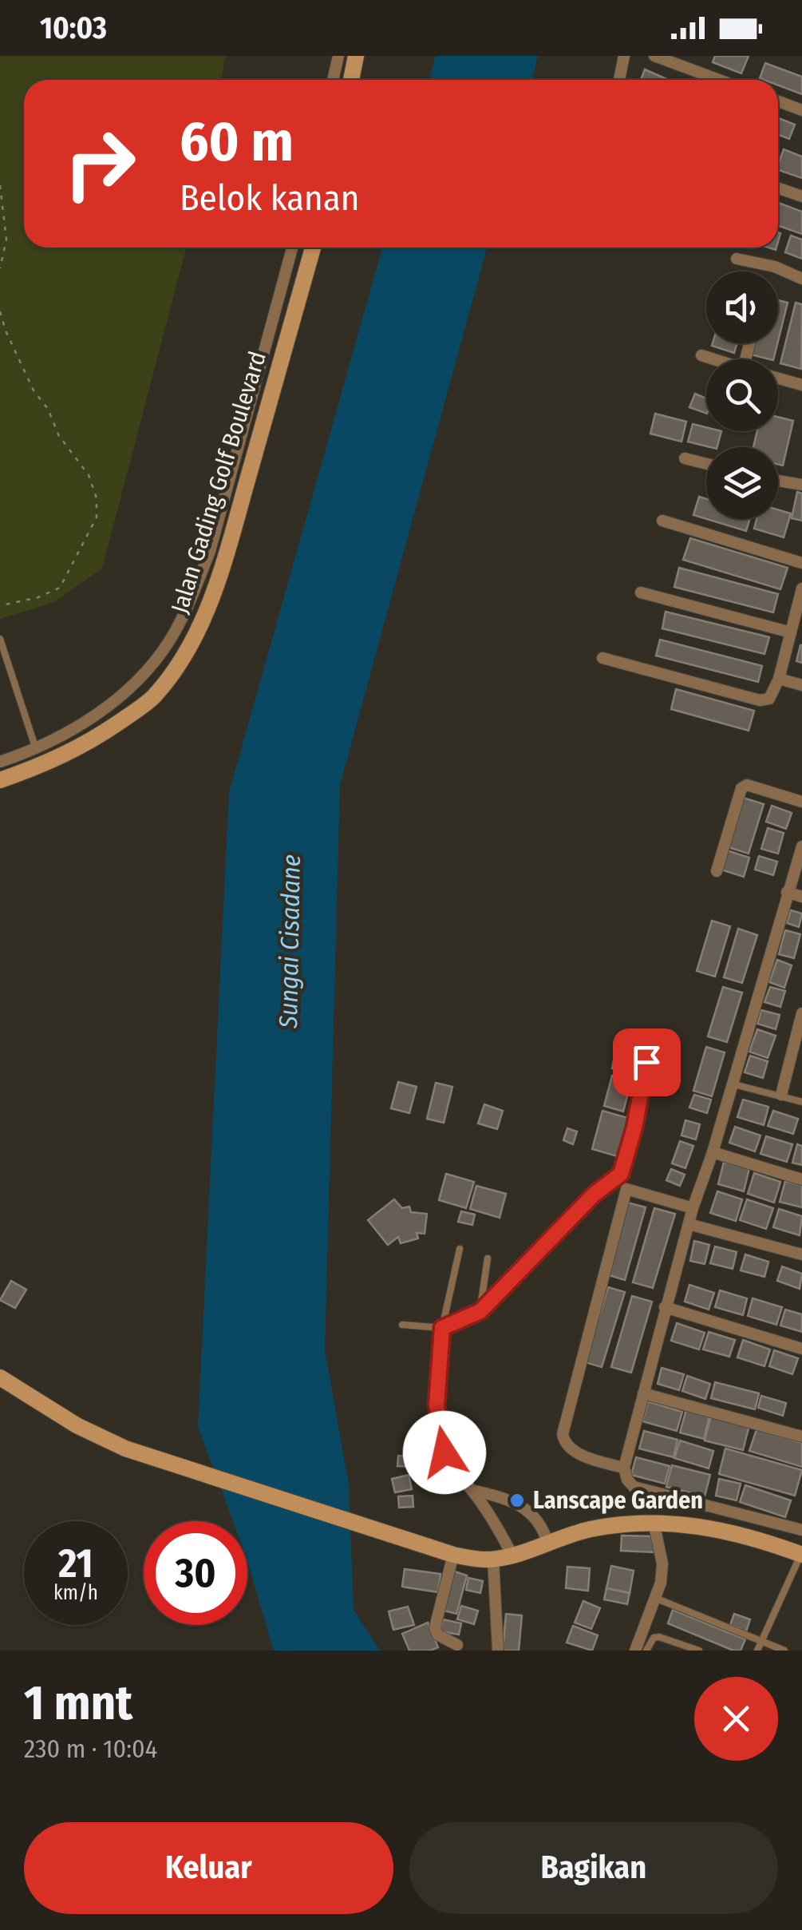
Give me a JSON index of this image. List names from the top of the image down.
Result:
{
  "streets": {
    "main road": ["Jalan Gading Golf Boulevard"]
  },
  "water": ["Sungai Cisadane"],
  "places": ["Lanscape Garden"],
  "page": {
    "status": "10:03",
    "turn": ["60 m", "Belok kanan"],
    "speed": "21 km/h",
    "limit": "30",
    "heading": ["1 mnt", "230 m · 10:04"],
    "buttons": ["Keluar", "Bagikan"]
  }
}
